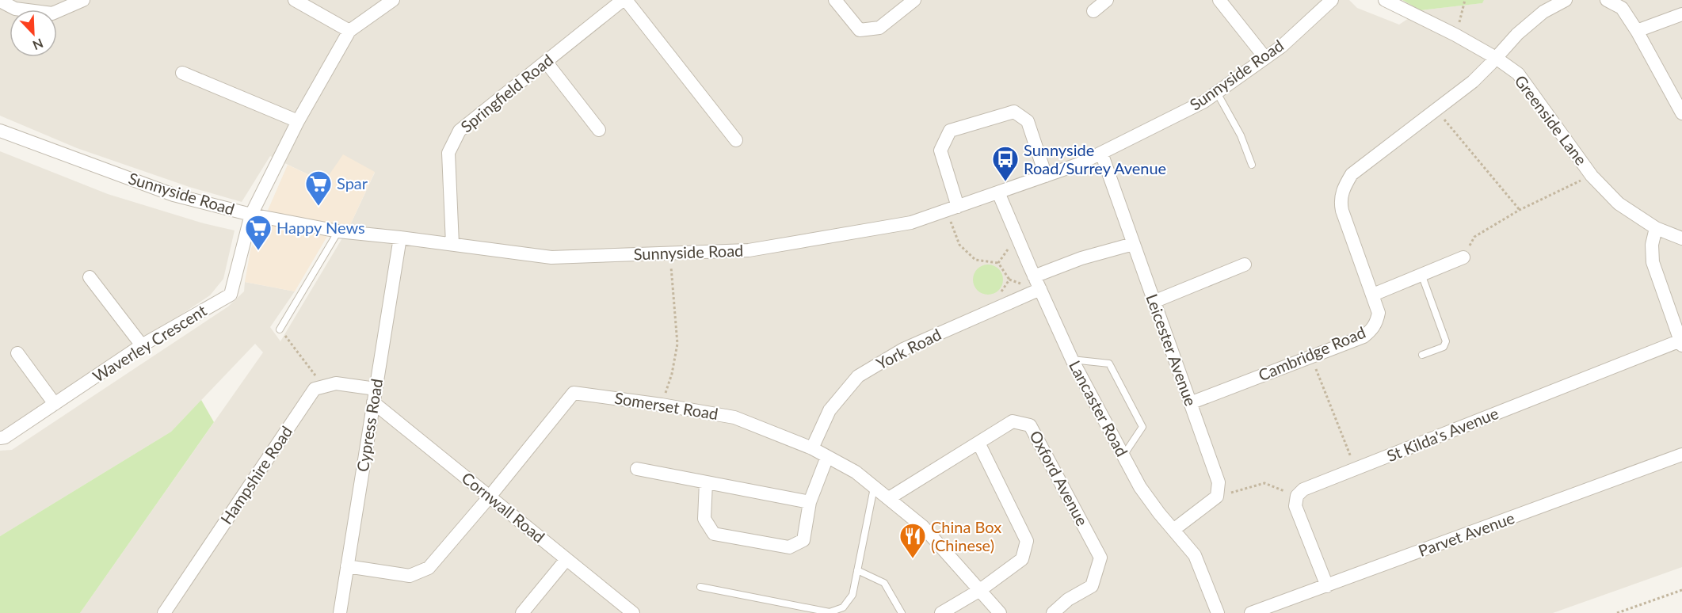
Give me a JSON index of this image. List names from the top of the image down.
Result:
{
  "streets": {
    "street": [
      "Sunnyside Road",
      "Springfield Road",
      "Greenside Lane",
      "Waverley Crescent",
      "York Road",
      "Leicester Avenue",
      "Cambridge Road",
      "Somerset Road",
      "Lancaster Road",
      "Cypress Road",
      "St Kilda's Avenue",
      "Hampshire Road",
      "Oxford Avenue",
      "Cornwall Road",
      "Parvet Avenue"
    ]
  },
  "crossings": [
    ["Sunnyside Road", "Springfield Road"],
    ["Sunnyside Road", "Waverley Crescent"],
    ["Sunnyside Road", "Leicester Avenue"],
    ["Sunnyside Road", "Lancaster Road"],
    ["Sunnyside Road", "Cypress Road"],
    ["Greenside Lane", "Cambridge Road"],
    ["York Road", "Somerset Road"],
    ["York Road", "Lancaster Road"],
    ["Leicester Avenue", "Cambridge Road"],
    ["Somerset Road", "Cypress Road"],
    ["Somerset Road", "Oxford Avenue"],
    ["Somerset Road", "Cornwall Road"],
    ["Cypress Road", "Cornwall Road"]
  ],
  "places": {
    "bus stop": ["Sunnyside Road/Surrey Avenue"],
    "supermarket": ["Spar", "Happy News"],
    "restaurant": ["China Box (Chinese)"]
  },
  "north": "bottom right"
}
